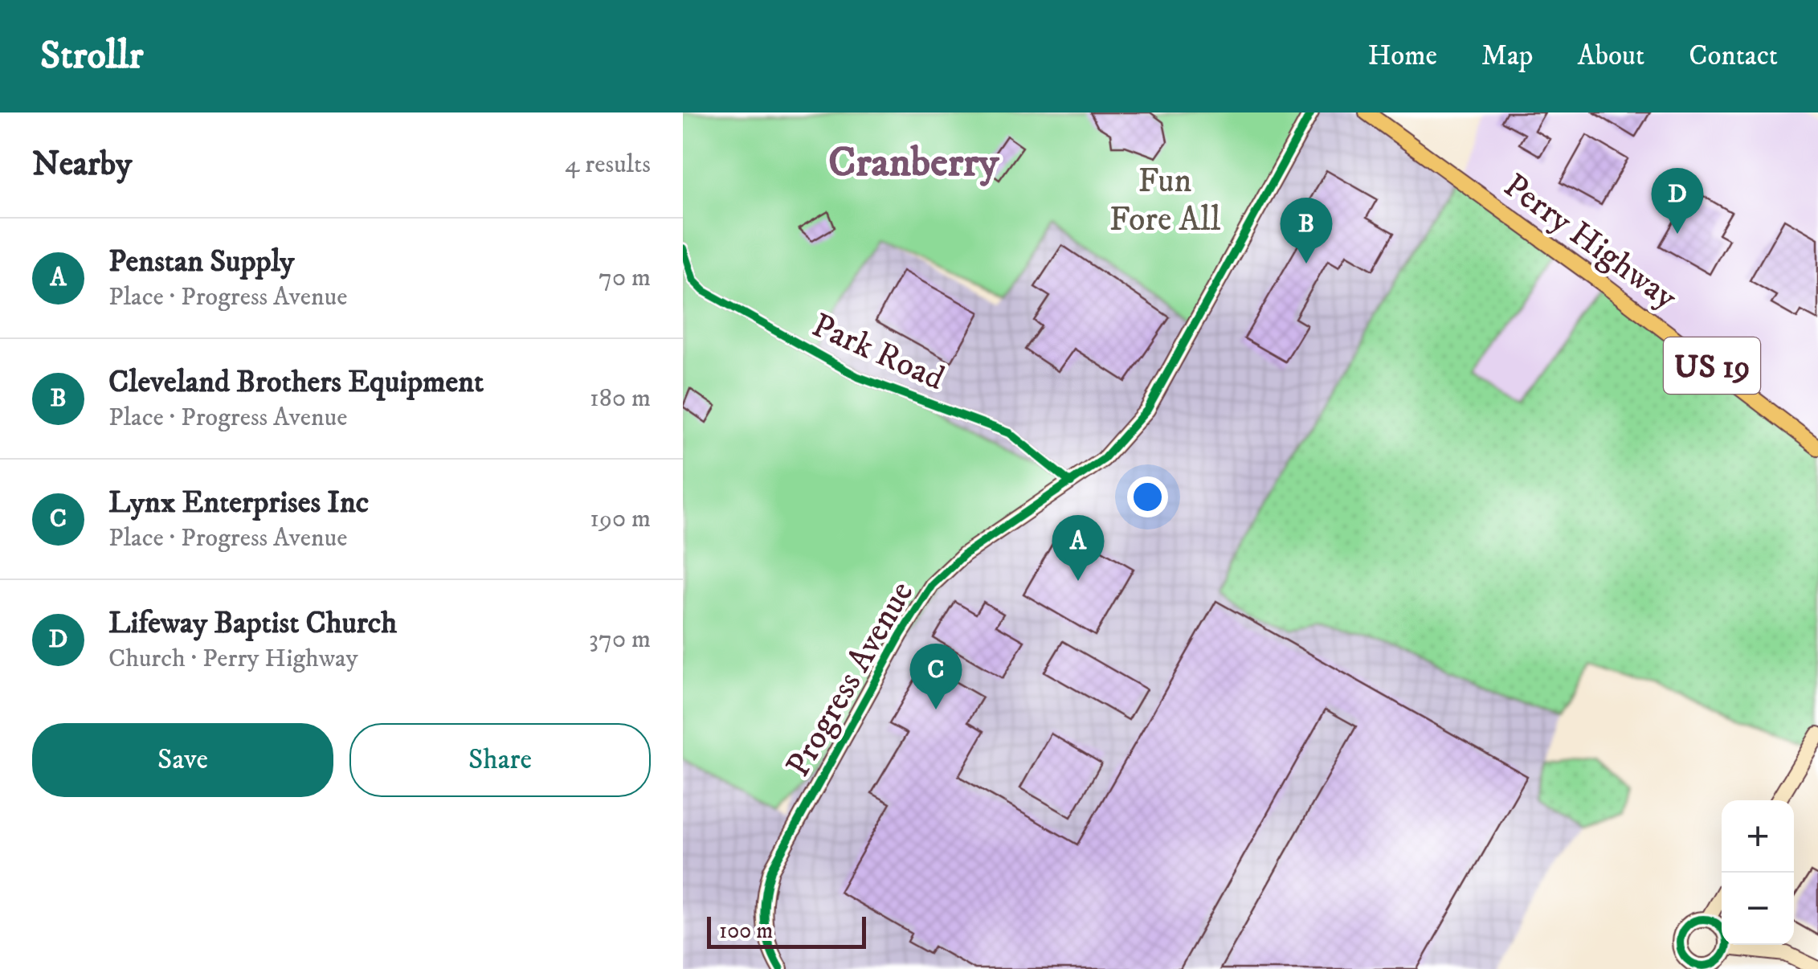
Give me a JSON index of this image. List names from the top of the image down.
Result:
{
  "streets": {
    "main road": ["Perry Highway", "US 19"],
    "street": ["Park Road", "Progress Avenue"]
  },
  "crossings": [
    ["Park Road", "Progress Avenue"]
  ],
  "districts": ["Cranberry"],
  "parks": ["Fun Fore All"],
  "scale_bar": "100 m",
  "page": {
    "header": "Strollr",
    "nav": [
      "Home",
      "Map",
      "About",
      "Contact"
    ],
    "heading": ["Nearby", "4 results"],
    "pins": [
      "D",
      "B",
      "A",
      "C"
    ],
    "list": [
      {
        "mark": "A",
        "name": "Penstan Supply",
        "note": "Place · Progress Avenue",
        "value": "70 m"
      },
      {
        "mark": "B",
        "name": "Cleveland Brothers Equipment",
        "note": "Place · Progress Avenue",
        "value": "180 m"
      },
      {
        "mark": "C",
        "name": "Lynx Enterprises Inc",
        "note": "Place · Progress Avenue",
        "value": "190 m"
      },
      {
        "mark": "D",
        "name": "Lifeway Baptist Church",
        "note": "Church · Perry Highway",
        "value": "370 m"
      }
    ],
    "buttons": ["Save", "Share"],
    "map_buttons": ["+", "−"],
    "scale": "100 m"
  }
}
